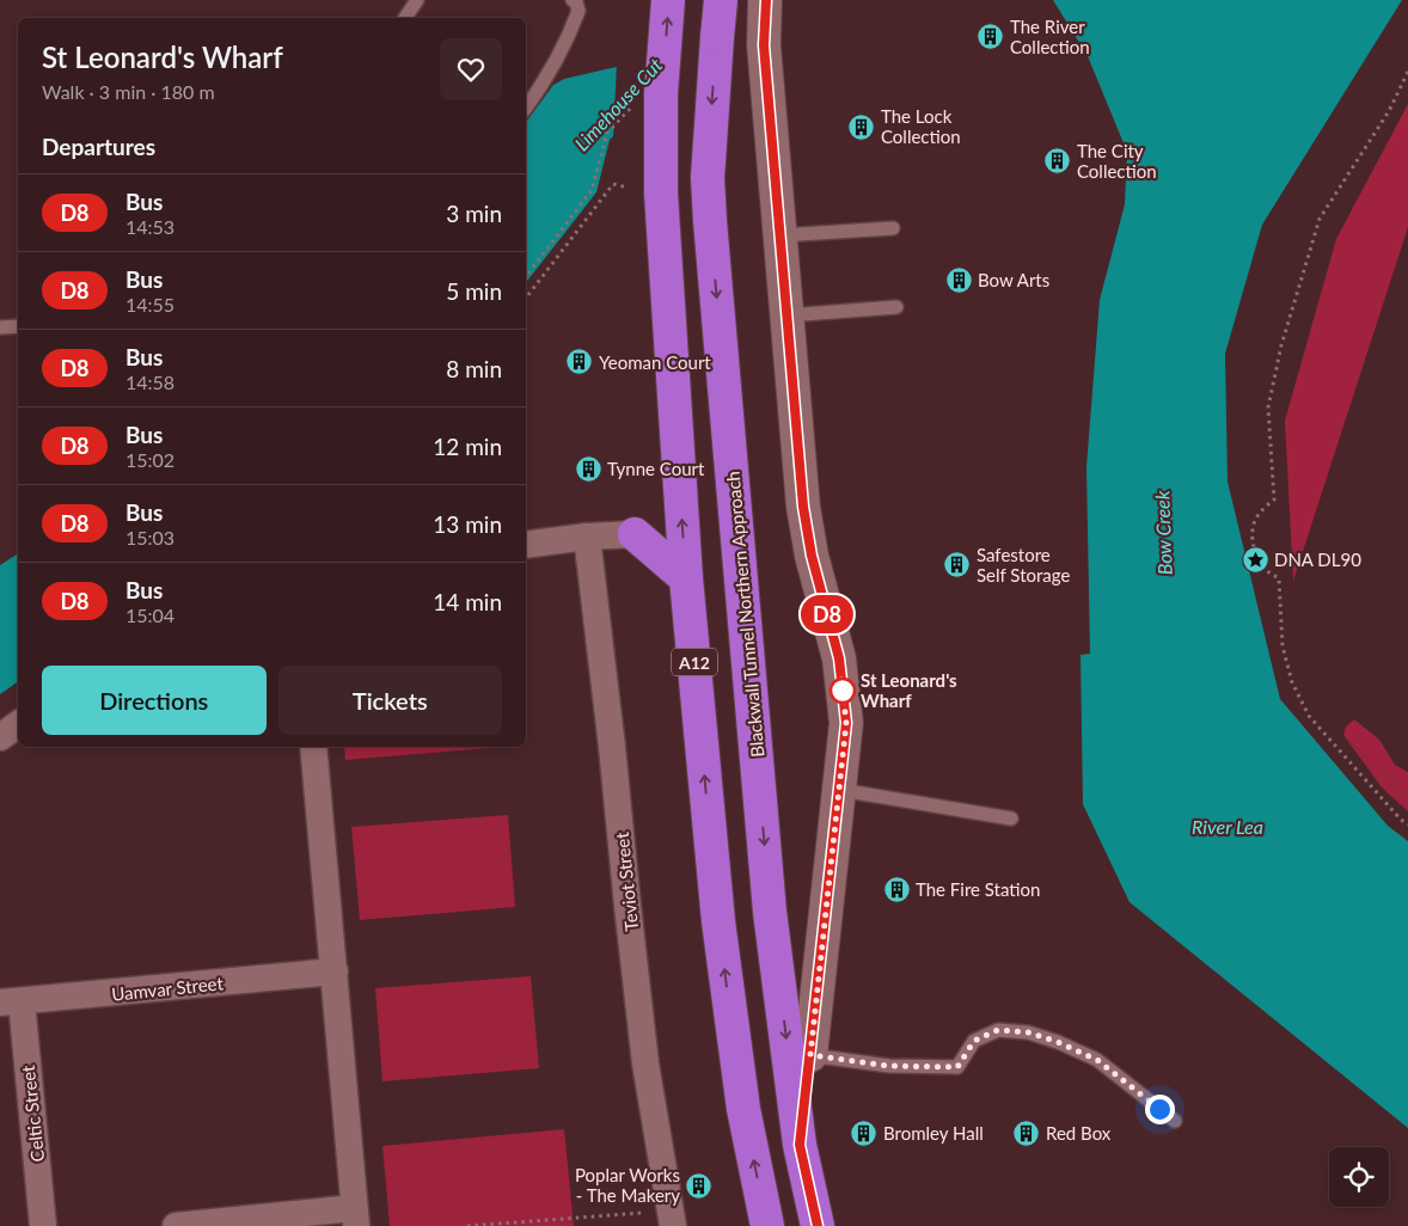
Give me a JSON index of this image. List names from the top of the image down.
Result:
{
  "streets": {
    "highway": ["Blackwall Tunnel Northern Approach", "A12"],
    "street": ["Teviot Street", "Uamvar Street", "Celtic Street"]
  },
  "crossings": [
    ["Uamvar Street", "Celtic Street"]
  ],
  "water": ["Limehouse Cut", "Bow Creek", "River Lea"],
  "places": {
    "building": [
      "The River Collection",
      "The Lock Collection",
      "The City Collection",
      "Bow Arts",
      "Yeoman Court",
      "Tynne Court",
      "Safestore Self Storage",
      "The Fire Station",
      "Bromley Hall",
      "Red Box",
      "Poplar Works - The Makery"
    ],
    "place": ["DNA DL90"],
    "other": ["St Leonard's Wharf"]
  },
  "lines": ["bus line D8"],
  "page": {
    "on_map": "D8",
    "heading": [
      ["St Leonard's Wharf", "Walk · 3 min · 180 m"],
      "Departures"
    ],
    "list": [
      {
        "mark": "D8",
        "name": "Bus",
        "note": "14:53",
        "value": "3 min"
      },
      {
        "mark": "D8",
        "name": "Bus",
        "note": "14:55",
        "value": "5 min"
      },
      {
        "mark": "D8",
        "name": "Bus",
        "note": "14:58",
        "value": "8 min"
      },
      {
        "mark": "D8",
        "name": "Bus",
        "note": "15:02",
        "value": "12 min"
      },
      {
        "mark": "D8",
        "name": "Bus",
        "note": "15:03",
        "value": "13 min"
      },
      {
        "mark": "D8",
        "name": "Bus",
        "note": "15:04",
        "value": "14 min"
      }
    ],
    "buttons": ["Directions", "Tickets"]
  }
}
